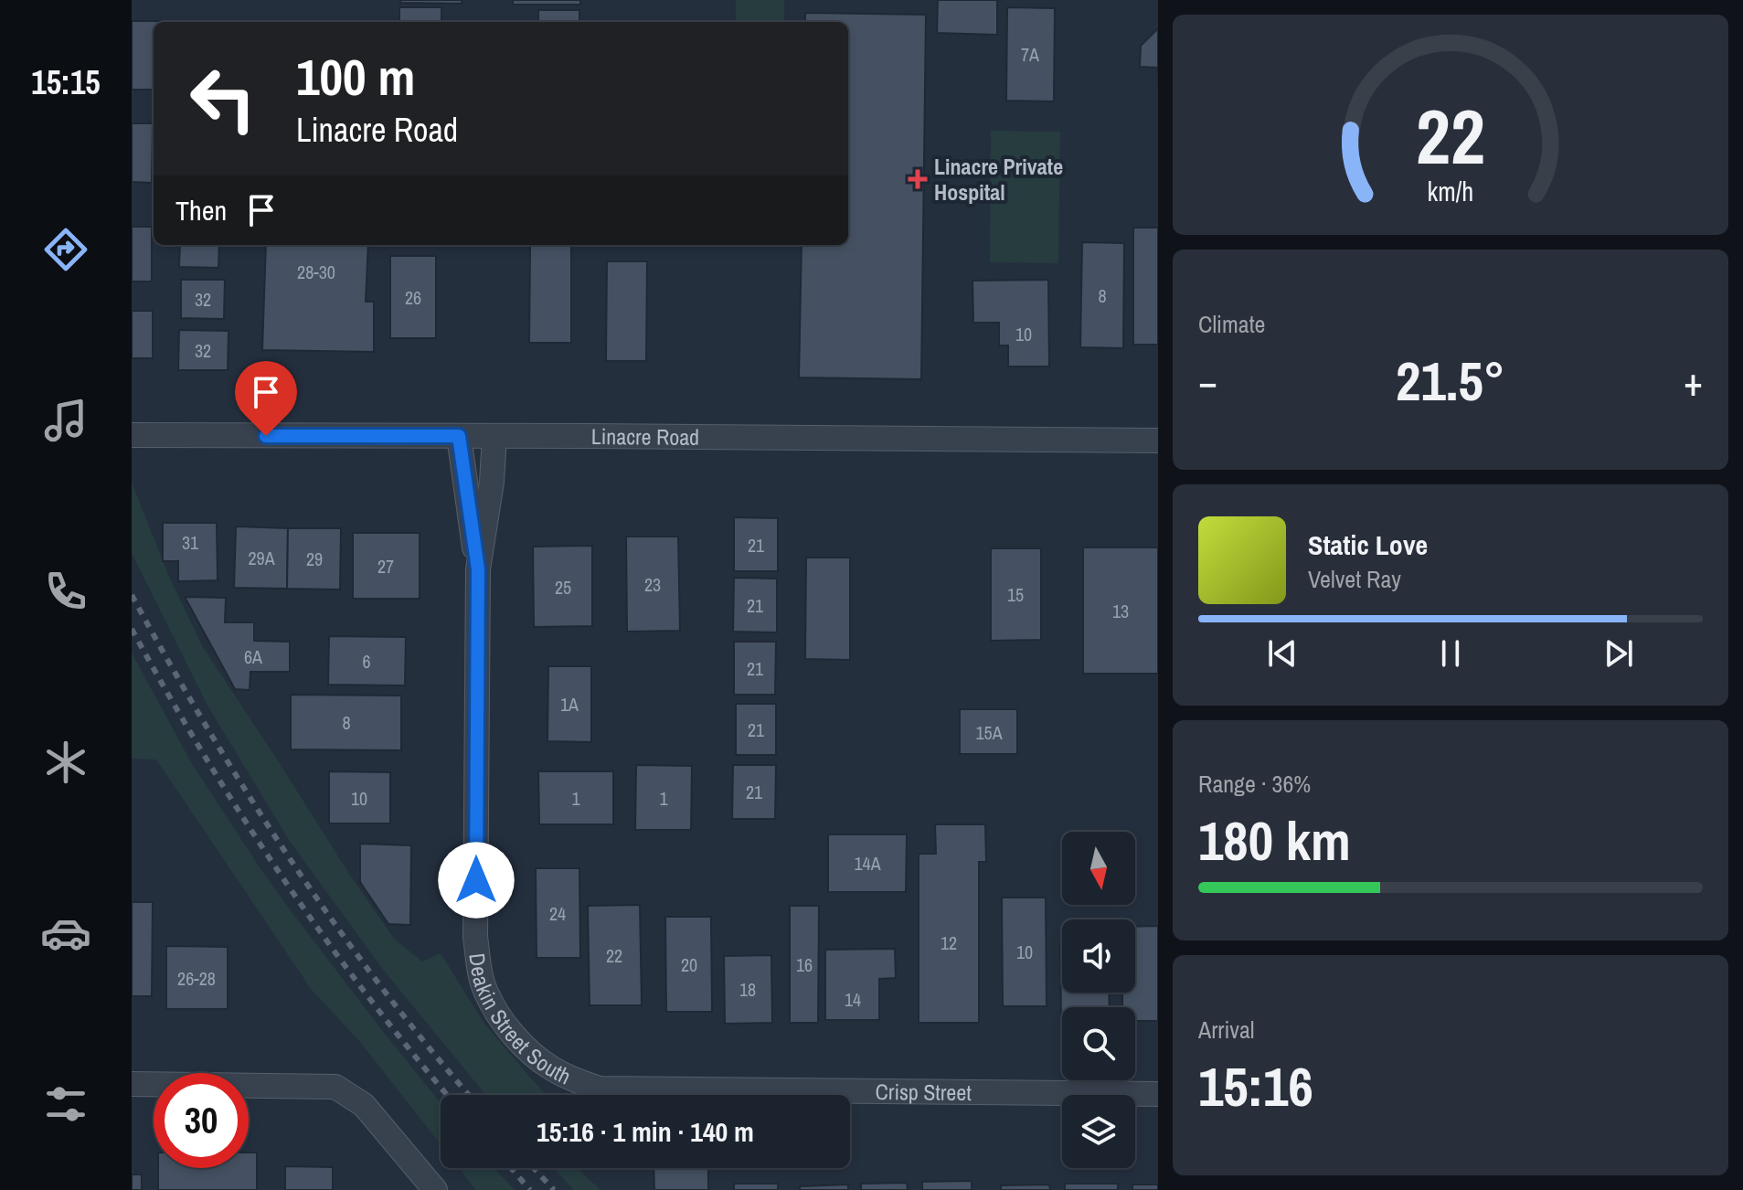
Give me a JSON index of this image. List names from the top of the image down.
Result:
{
  "streets": {
    "street": ["Linacre Road", "Deakin Street South", "Crisp Street"]
  },
  "crossings": [
    ["Linacre Road", "Deakin Street South"],
    ["Deakin Street South", "Crisp Street"]
  ],
  "places": {
    "health": ["Linacre Private Hospital"]
  },
  "house_numbers": [
    "7A",
    "28-30",
    "8",
    "26",
    "32",
    "10",
    "32",
    "31",
    "21",
    "29A",
    "29",
    "27",
    "23",
    "25",
    "15",
    "21",
    "13",
    "6A",
    "6",
    "21",
    "1A",
    "8",
    "21",
    "15A",
    "21",
    "10",
    "1",
    "1",
    "14A",
    "24",
    "12",
    "10",
    "22",
    "20",
    "16",
    "26-28",
    "18",
    "14"
  ],
  "north": "bottom",
  "page": {
    "tabs": "15:15",
    "turn": ["100 m", "Linacre Road"],
    "then": "Then",
    "tile": [
      "Climate",
      ["Range · 36%", "180 km"],
      ["Arrival", "15:16"]
    ],
    "heat": ["−", "21.5°", "+"],
    "song": ["Static Love", "Velvet Ray"],
    "limit": "30",
    "trip": "15:16 · 1 min · 140 m",
    "gauge": ["22", "km/h"]
  }
}
